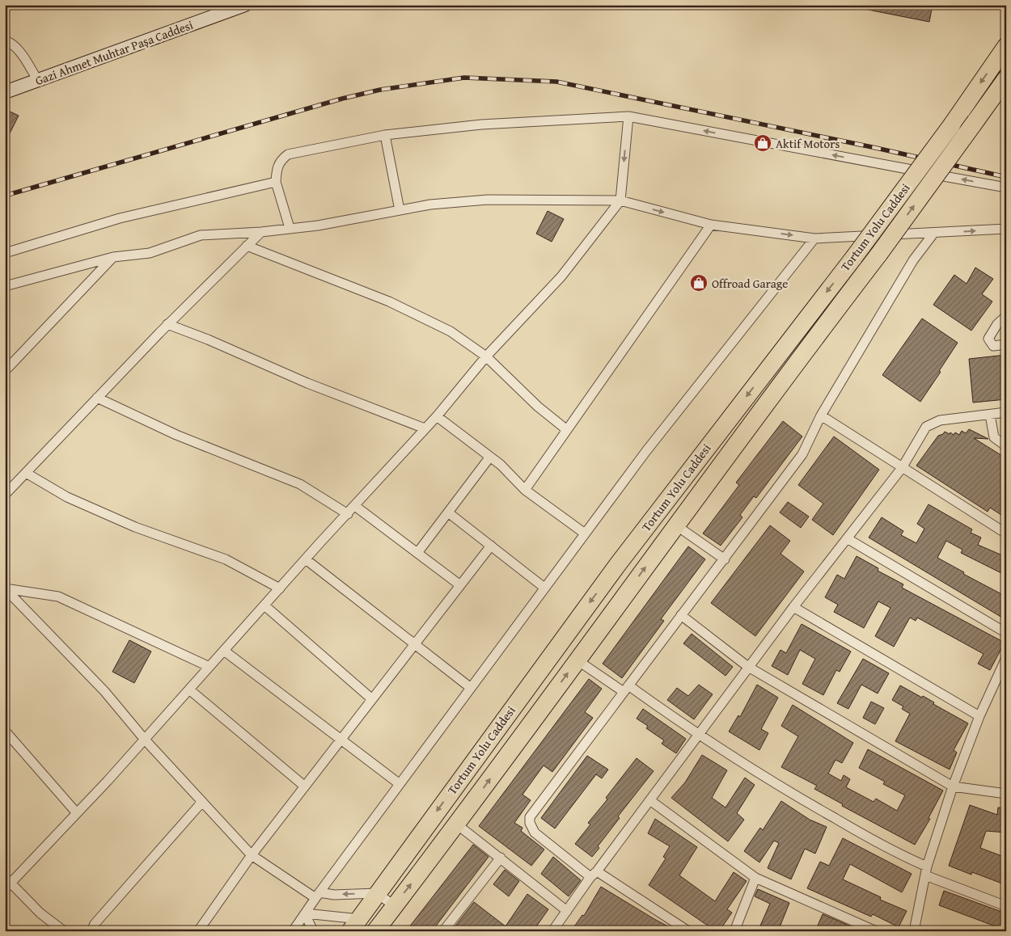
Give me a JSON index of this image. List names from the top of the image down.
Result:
{
  "streets": {
    "highway": ["Tortum Yolu Caddesi"],
    "street": ["Gazi Ahmet Muhtar Paşa Caddesi"]
  },
  "places": {
    "shop": ["Aktif Motors", "Offroad Garage"]
  }
}
